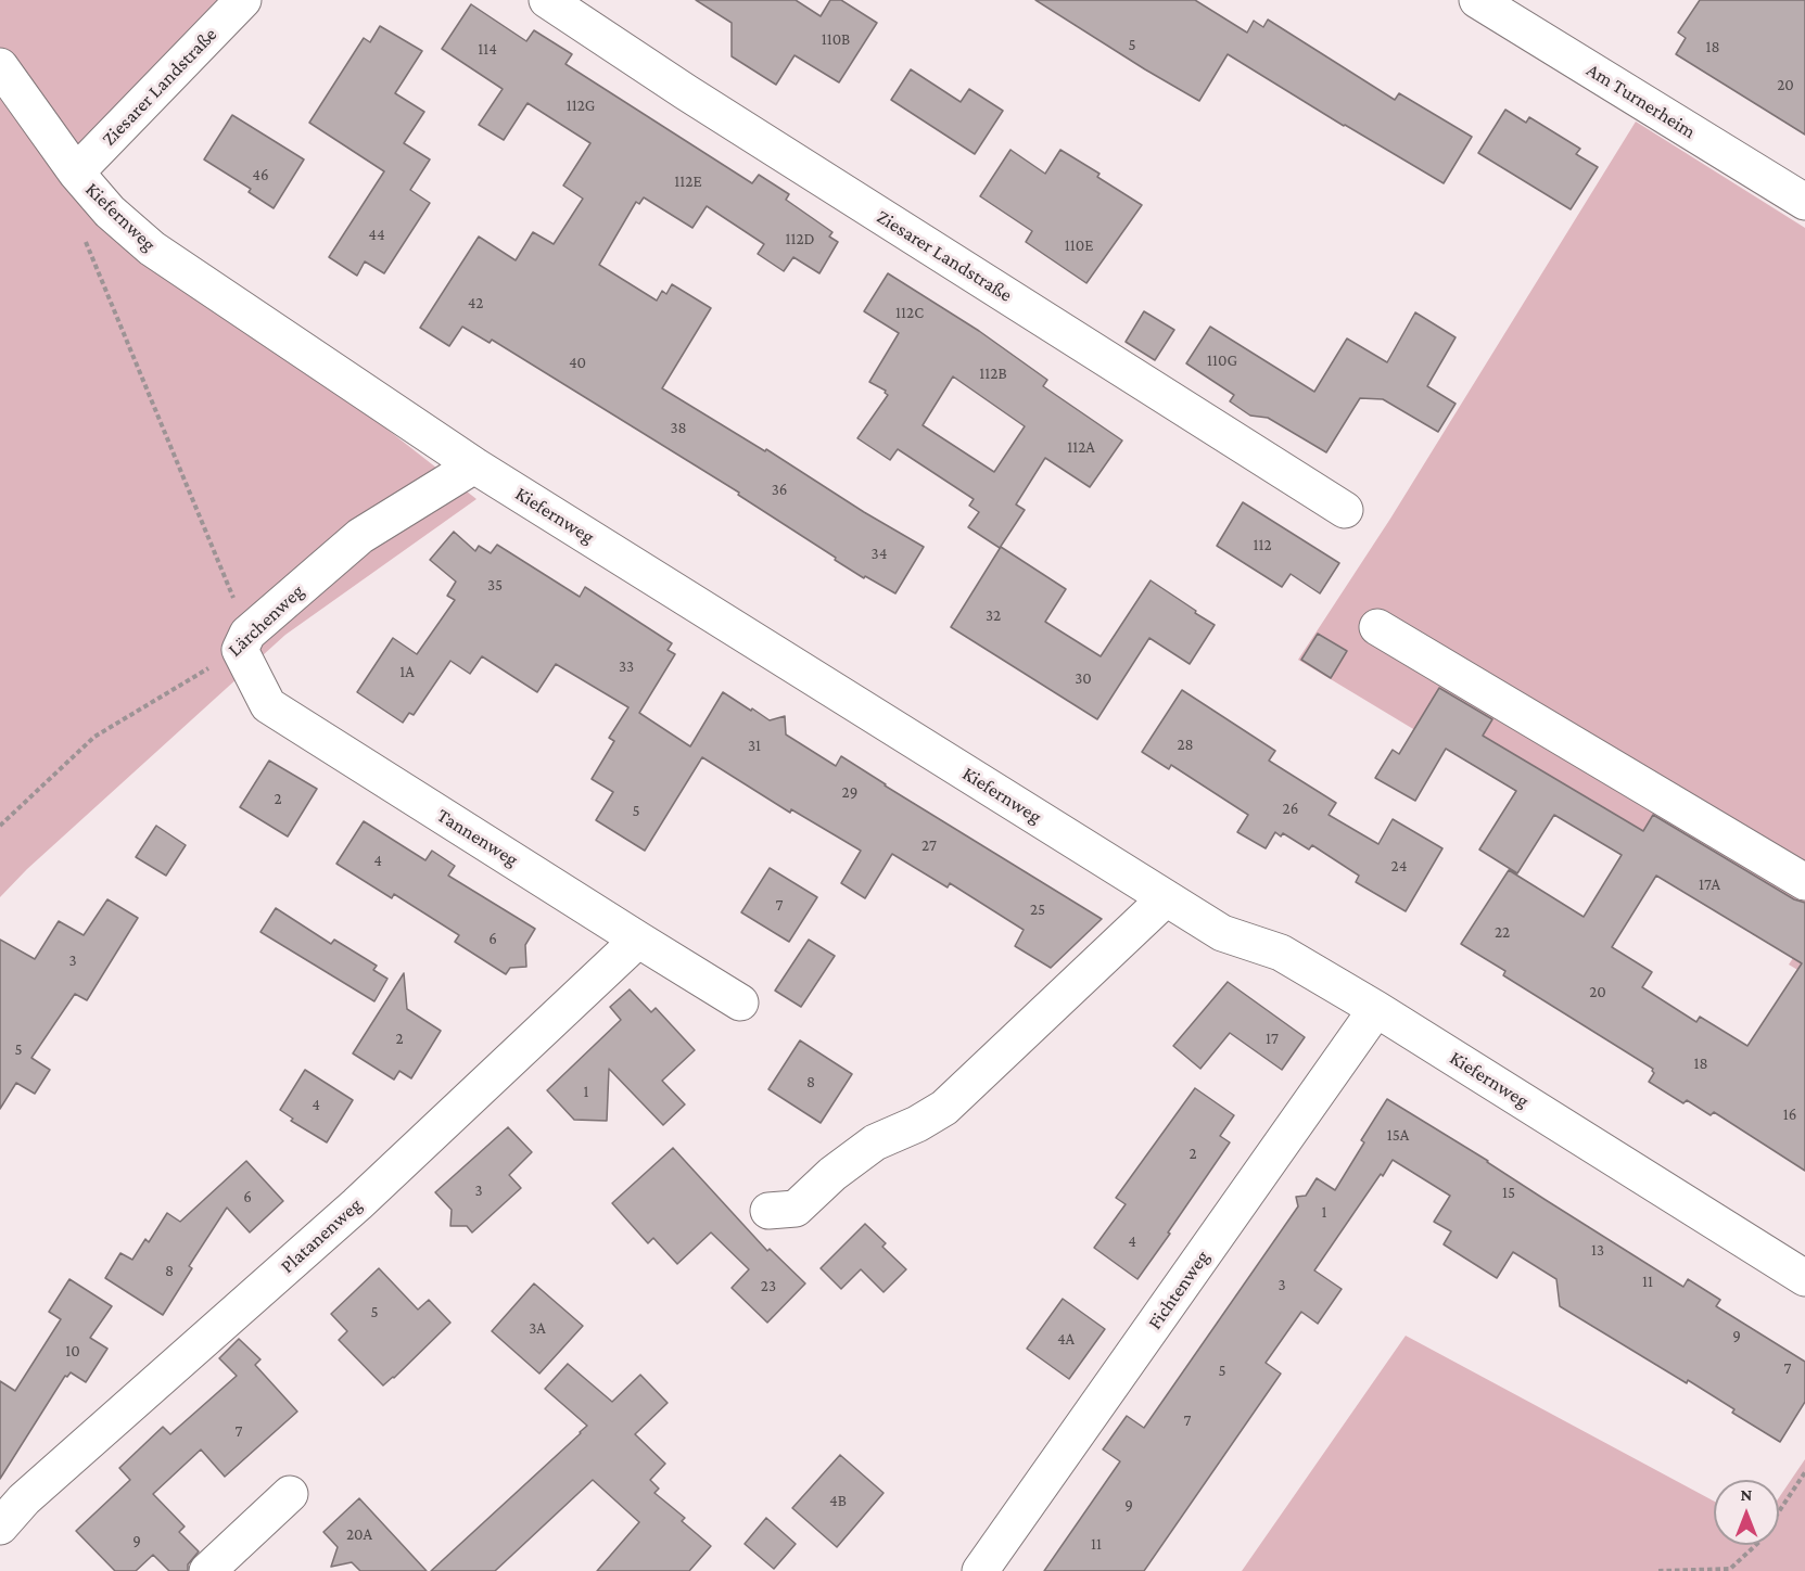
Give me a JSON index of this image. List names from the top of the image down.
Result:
{
  "streets": {
    "street": [
      "Ziesarer Landstraße",
      "Am Turnerheim",
      "Kiefernweg",
      "Lärchenweg",
      "Tannenweg",
      "Platanenweg",
      "Fichtenweg"
    ]
  },
  "crossings": [
    ["Ziesarer Landstraße", "Kiefernweg"],
    ["Kiefernweg", "Lärchenweg"],
    ["Kiefernweg", "Fichtenweg"],
    ["Lärchenweg", "Tannenweg"],
    ["Tannenweg", "Platanenweg"]
  ],
  "house_numbers": [
    "110B",
    "5",
    "18",
    "114",
    "20",
    "112G",
    "46",
    "112E",
    "44",
    "112D",
    "110E",
    "42",
    "112C",
    "110G",
    "40",
    "112B",
    "38",
    "112A",
    "36",
    "112",
    "34",
    "35",
    "32",
    "33",
    "1A",
    "30",
    "28",
    "31",
    "29",
    "2",
    "26",
    "5",
    "27",
    "4",
    "24",
    "17A",
    "7",
    "25",
    "22",
    "6",
    "3",
    "20",
    "2",
    "17",
    "5",
    "18",
    "8",
    "1",
    "4",
    "16",
    "15A",
    "2",
    "3",
    "15",
    "6",
    "1",
    "4",
    "13",
    "8",
    "11",
    "3",
    "23",
    "5",
    "3A",
    "9",
    "4A",
    "10",
    "7",
    "5",
    "7",
    "7",
    "4B",
    "9",
    "20A",
    "9",
    "11"
  ],
  "north": "top"
}
